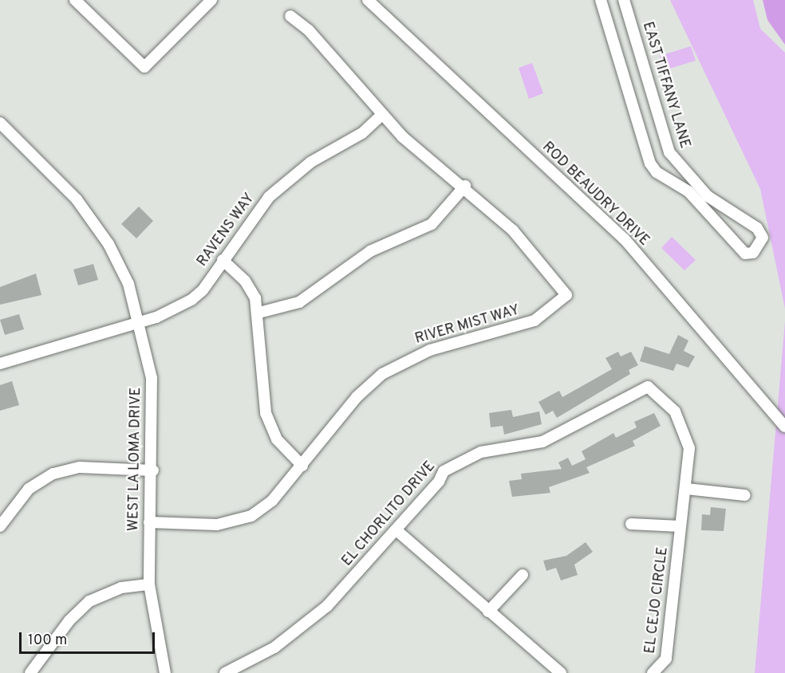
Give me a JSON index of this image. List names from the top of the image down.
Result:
{
  "streets": {
    "street": [
      "EAST TIFFANY LANE",
      "ROD BEAUDRY DRIVE",
      "RAVENS WAY",
      "RIVER MIST WAY",
      "WEST LA LOMA DRIVE",
      "EL CHORLITO DRIVE",
      "EL CEJO CIRCLE"
    ]
  },
  "crossings": [
    ["RAVENS WAY", "RIVER MIST WAY"],
    ["RAVENS WAY", "WEST LA LOMA DRIVE"],
    ["RIVER MIST WAY", "WEST LA LOMA DRIVE"],
    ["EL CHORLITO DRIVE", "EL CEJO CIRCLE"]
  ],
  "scale_bar": "100 m"
}
